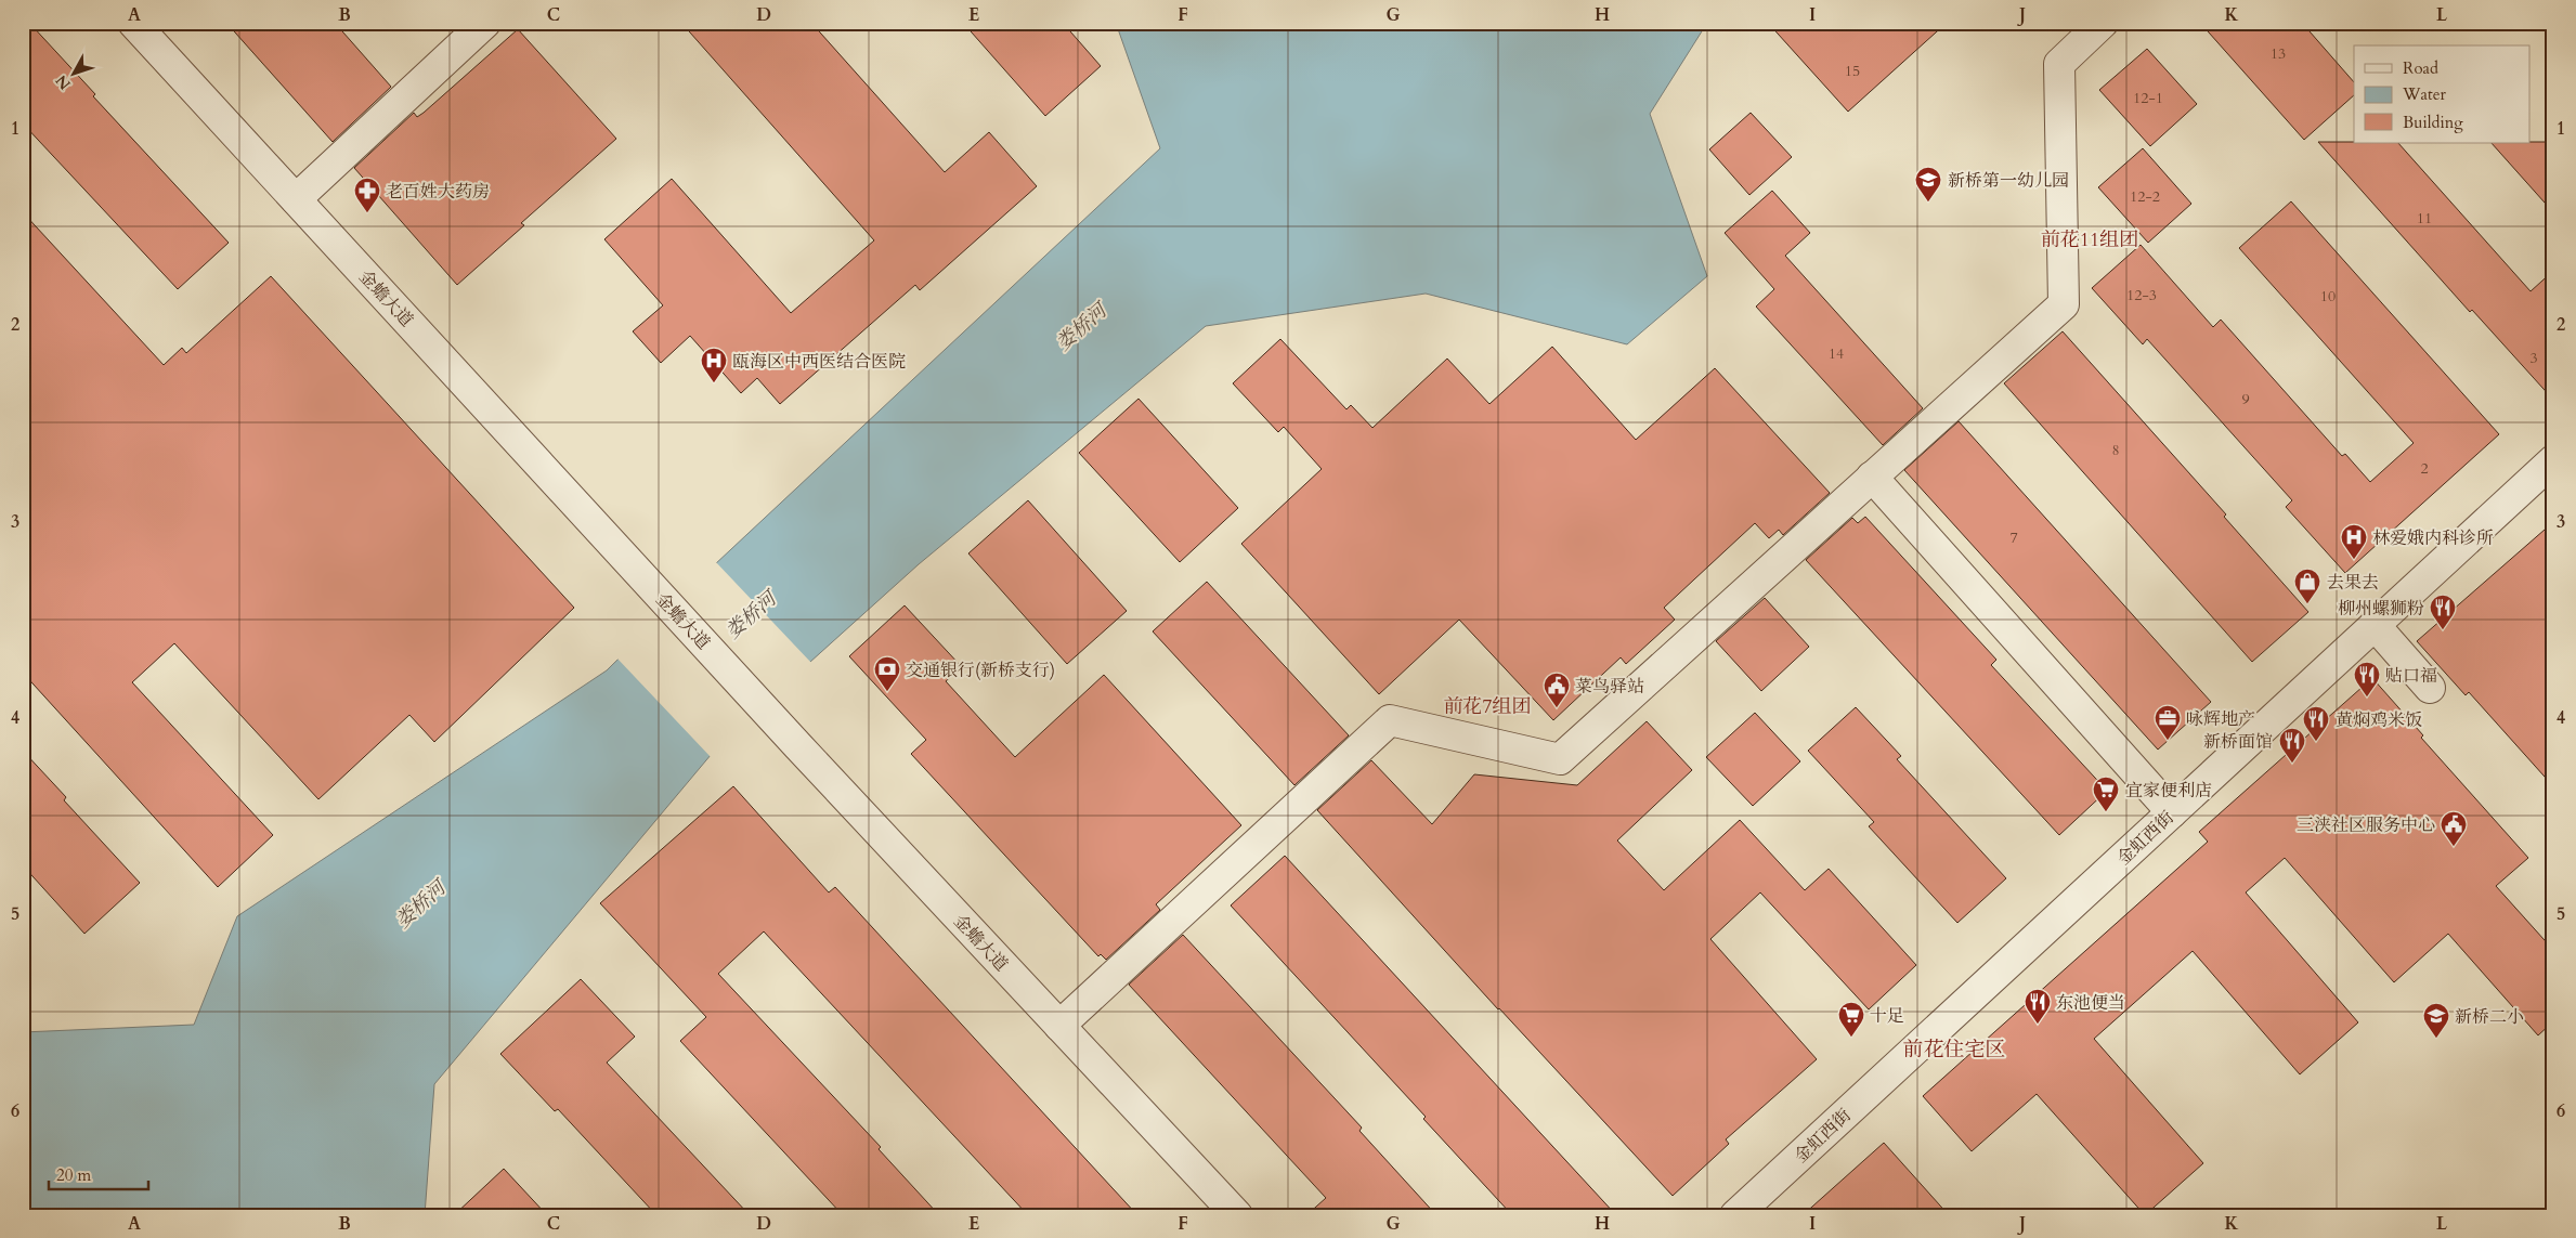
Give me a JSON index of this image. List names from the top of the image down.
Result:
{
  "streets": {
    "street": ["金蟾大道", "金虹西街"]
  },
  "districts": ["前花11组团", "前花7组团", "前花住宅区"],
  "water": ["娄桥河"],
  "places": {
    "school or university": ["新桥第一幼儿园", "新桥二小"],
    "pharmacy": ["老百姓大药房"],
    "hospital": ["瓯海区中西医结合医院", "林爱娥内科诊所"],
    "shop": ["去果去"],
    "restaurant": [
      "柳州螺狮粉",
      "贴口福",
      "黄焖鸡米饭",
      "新桥面馆",
      "东池便当"
    ],
    "bank": ["交通银行(新桥支行)"],
    "public building": ["菜鸟驿站", "三浃社区服务中心"],
    "office": ["咏辉地产"],
    "supermarket": ["宜家便利店", "十足"]
  },
  "house_numbers": [
    "13",
    "15",
    "12-1",
    "12-2",
    "11",
    "12-3",
    "10",
    "14",
    "3",
    "9",
    "8",
    "2",
    "7"
  ],
  "legend": ["Road", "Water", "Building"],
  "scale_bar": "20 m",
  "north": "bottom left",
  "grid": {
    "columns": [
      "A",
      "B",
      "C",
      "D",
      "E",
      "F",
      "G",
      "H",
      "I",
      "J",
      "K",
      "L"
    ],
    "rows": [
      "1",
      "2",
      "3",
      "4",
      "5",
      "6"
    ]
  }
}
